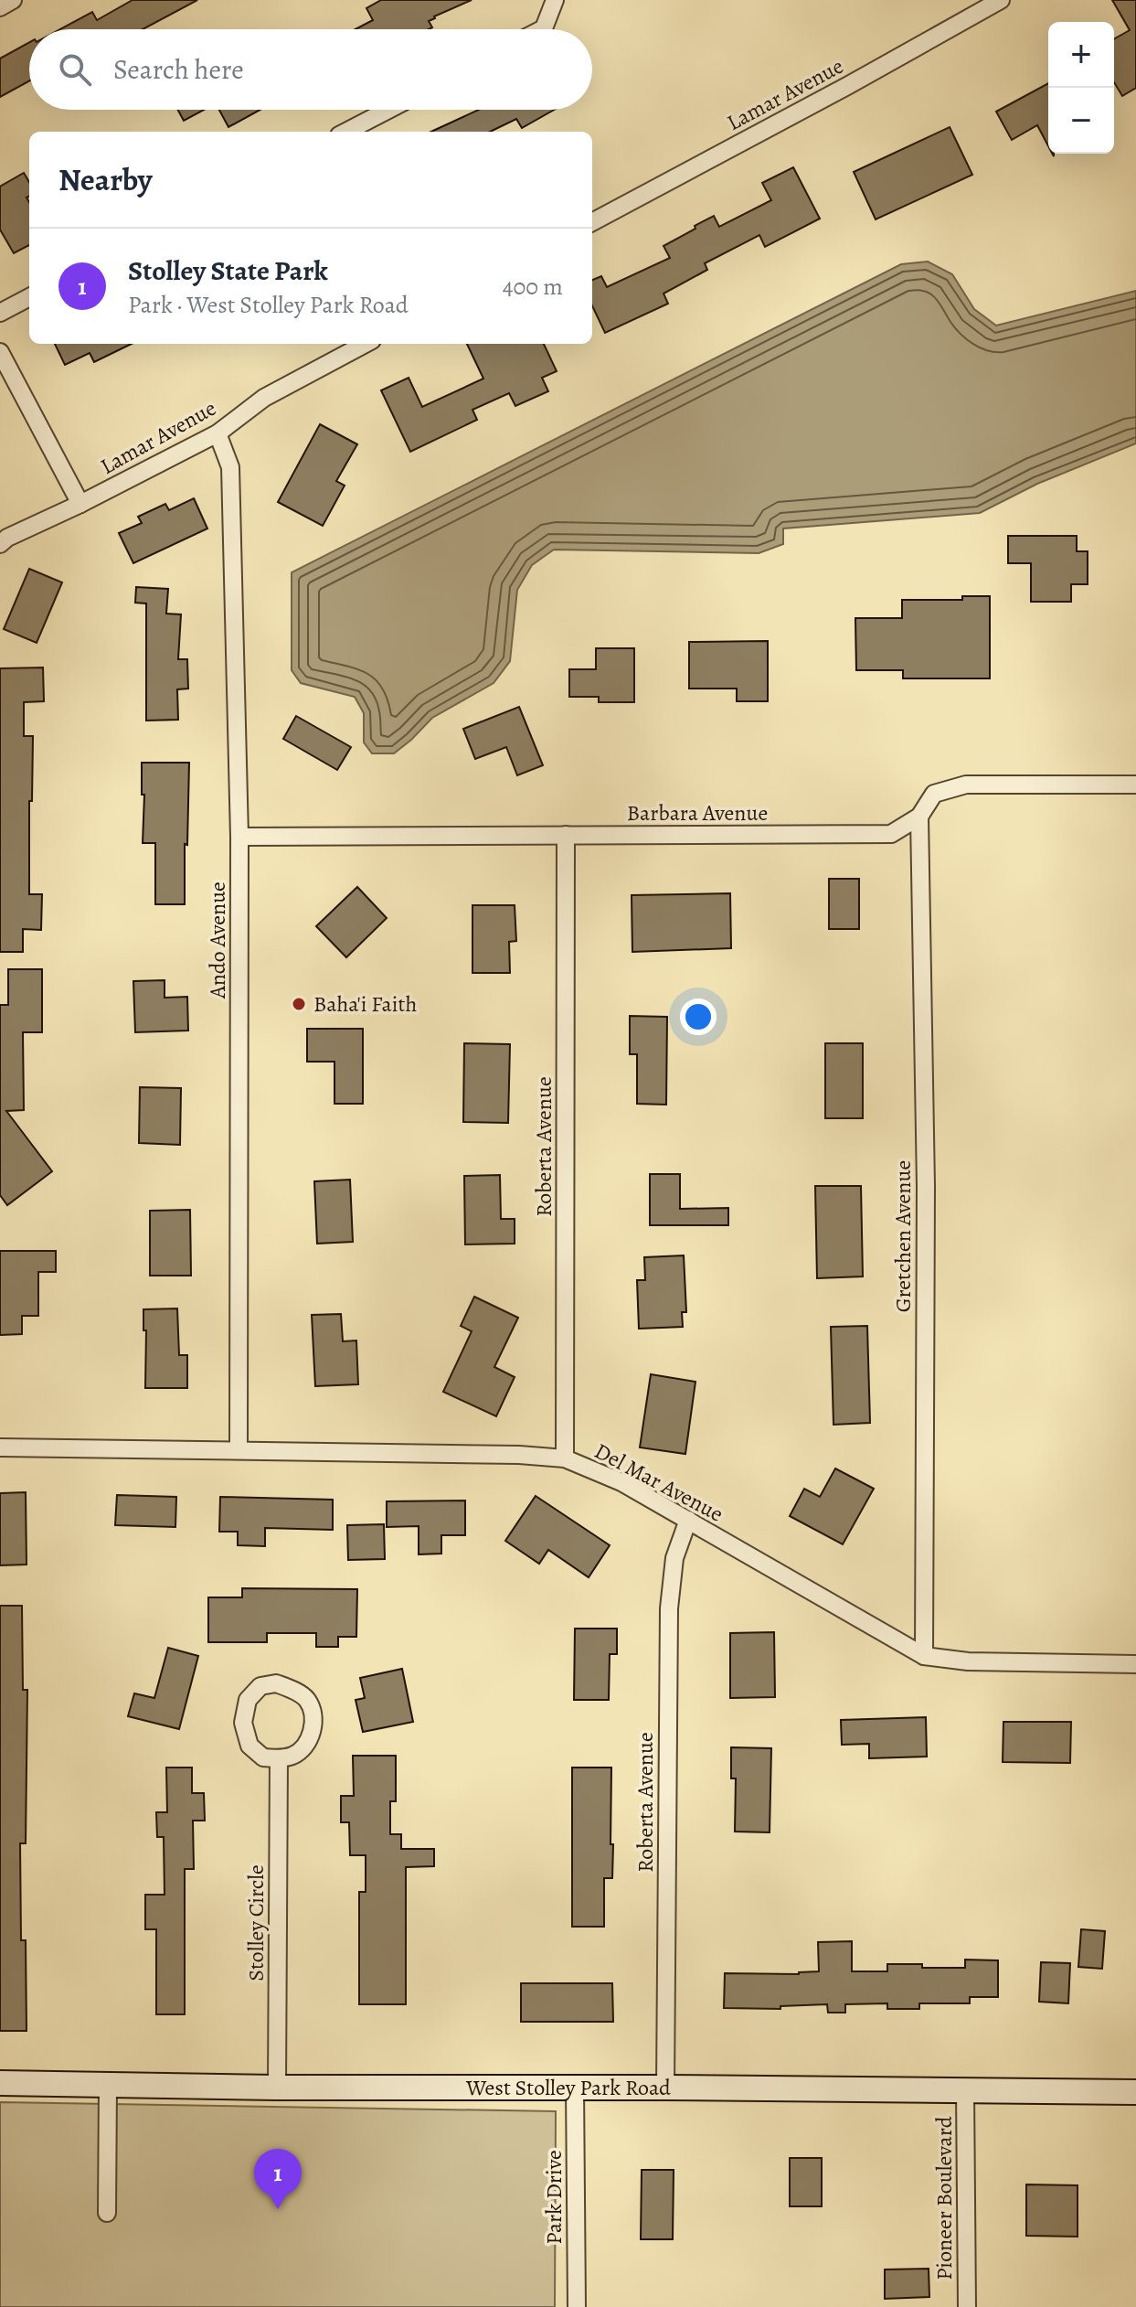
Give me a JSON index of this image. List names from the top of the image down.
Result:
{
  "streets": {
    "main road": ["West Stolley Park Road"],
    "street": [
      "Lamar Avenue",
      "Barbara Avenue",
      "Ando Avenue",
      "Roberta Avenue",
      "Gretchen Avenue",
      "Del Mar Avenue",
      "Stolley Circle",
      "Park Drive",
      "Pioneer Boulevard"
    ]
  },
  "crossings": [
    ["Lamar Avenue", "Ando Avenue"],
    ["Barbara Avenue", "Ando Avenue"],
    ["Barbara Avenue", "Roberta Avenue"],
    ["Barbara Avenue", "Gretchen Avenue"],
    ["Ando Avenue", "Del Mar Avenue"],
    ["Roberta Avenue", "Del Mar Avenue"],
    ["Roberta Avenue", "West Stolley Park Road"],
    ["Gretchen Avenue", "Del Mar Avenue"],
    ["Stolley Circle", "West Stolley Park Road"],
    ["West Stolley Park Road", "Park Drive"],
    ["West Stolley Park Road", "Pioneer Boulevard"]
  ],
  "places": ["Baha'i Faith"],
  "page": {
    "map_buttons": ["+", "−"],
    "search": "Search here",
    "heading": "Nearby",
    "list": [
      {
        "mark": "1",
        "name": "Stolley State Park",
        "note": "Park · West Stolley Park Road",
        "value": "400 m"
      }
    ],
    "pins": "1"
  }
}
